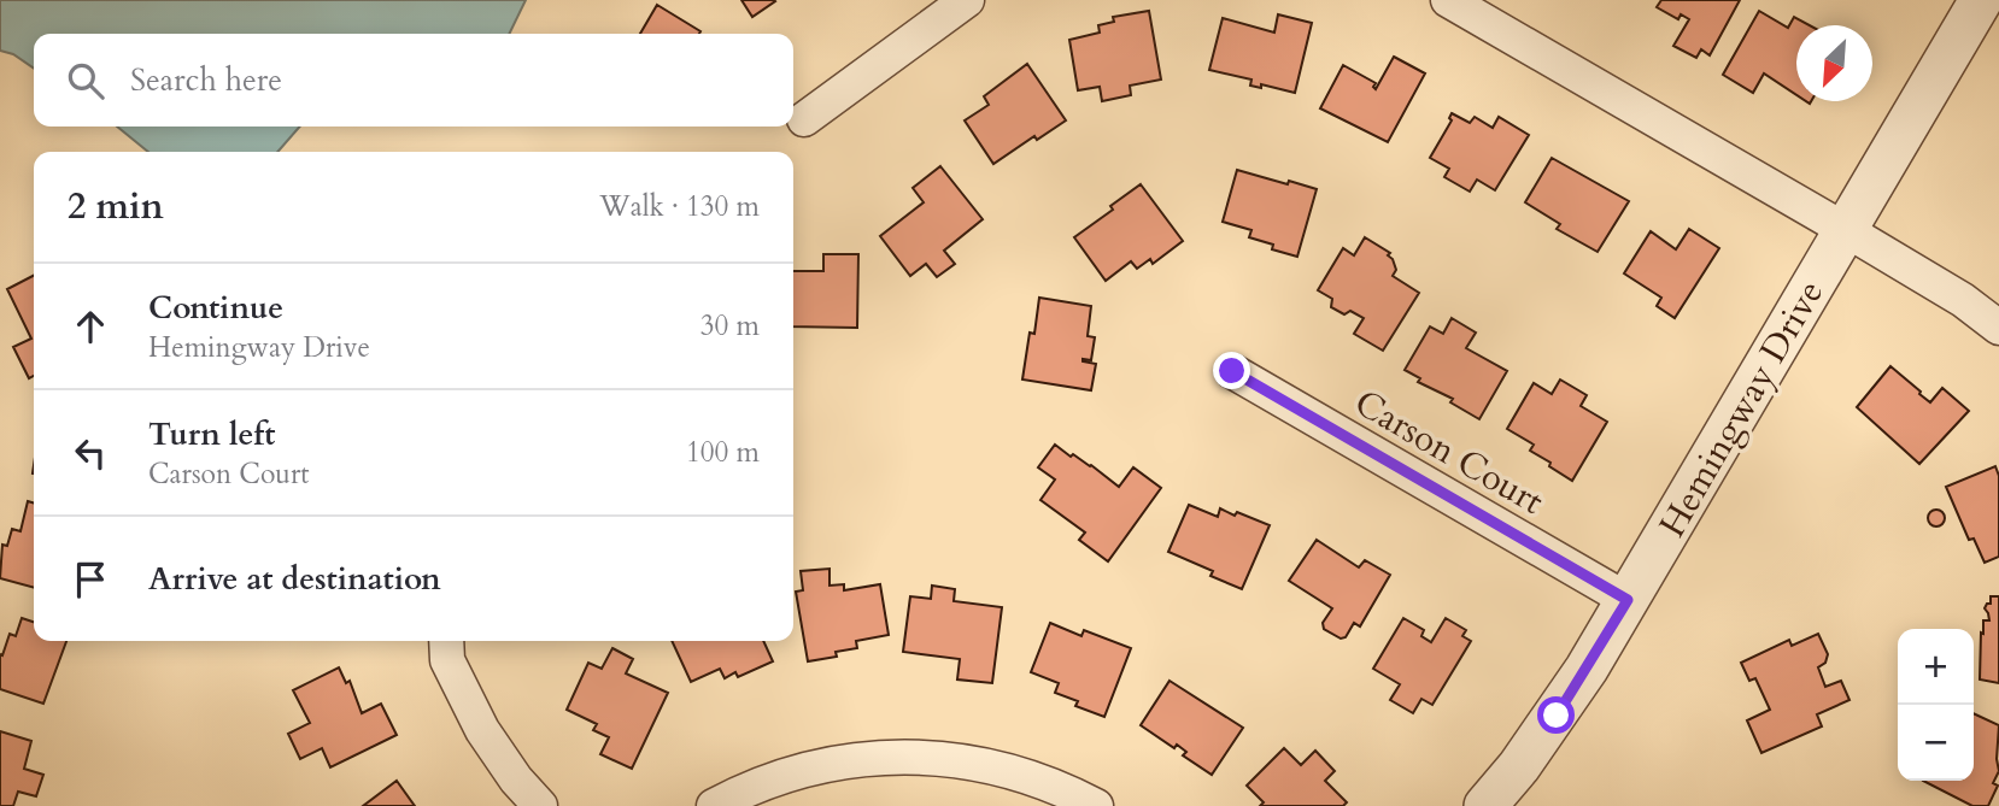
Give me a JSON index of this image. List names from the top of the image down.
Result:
{
  "streets": {
    "street": ["Hemingway Drive", "Carson Court"]
  },
  "crossings": [
    ["Hemingway Drive", "Carson Court"]
  ],
  "north": "bottom left",
  "page": {
    "search": "Search here",
    "heading": ["2 min", "Walk · 130 m"],
    "list": [
      ["Continue", "Hemingway Drive", "30 m"],
      ["Turn left", "Carson Court", "100 m"],
      "Arrive at destination"
    ],
    "map_buttons": ["+", "−"]
  }
}
